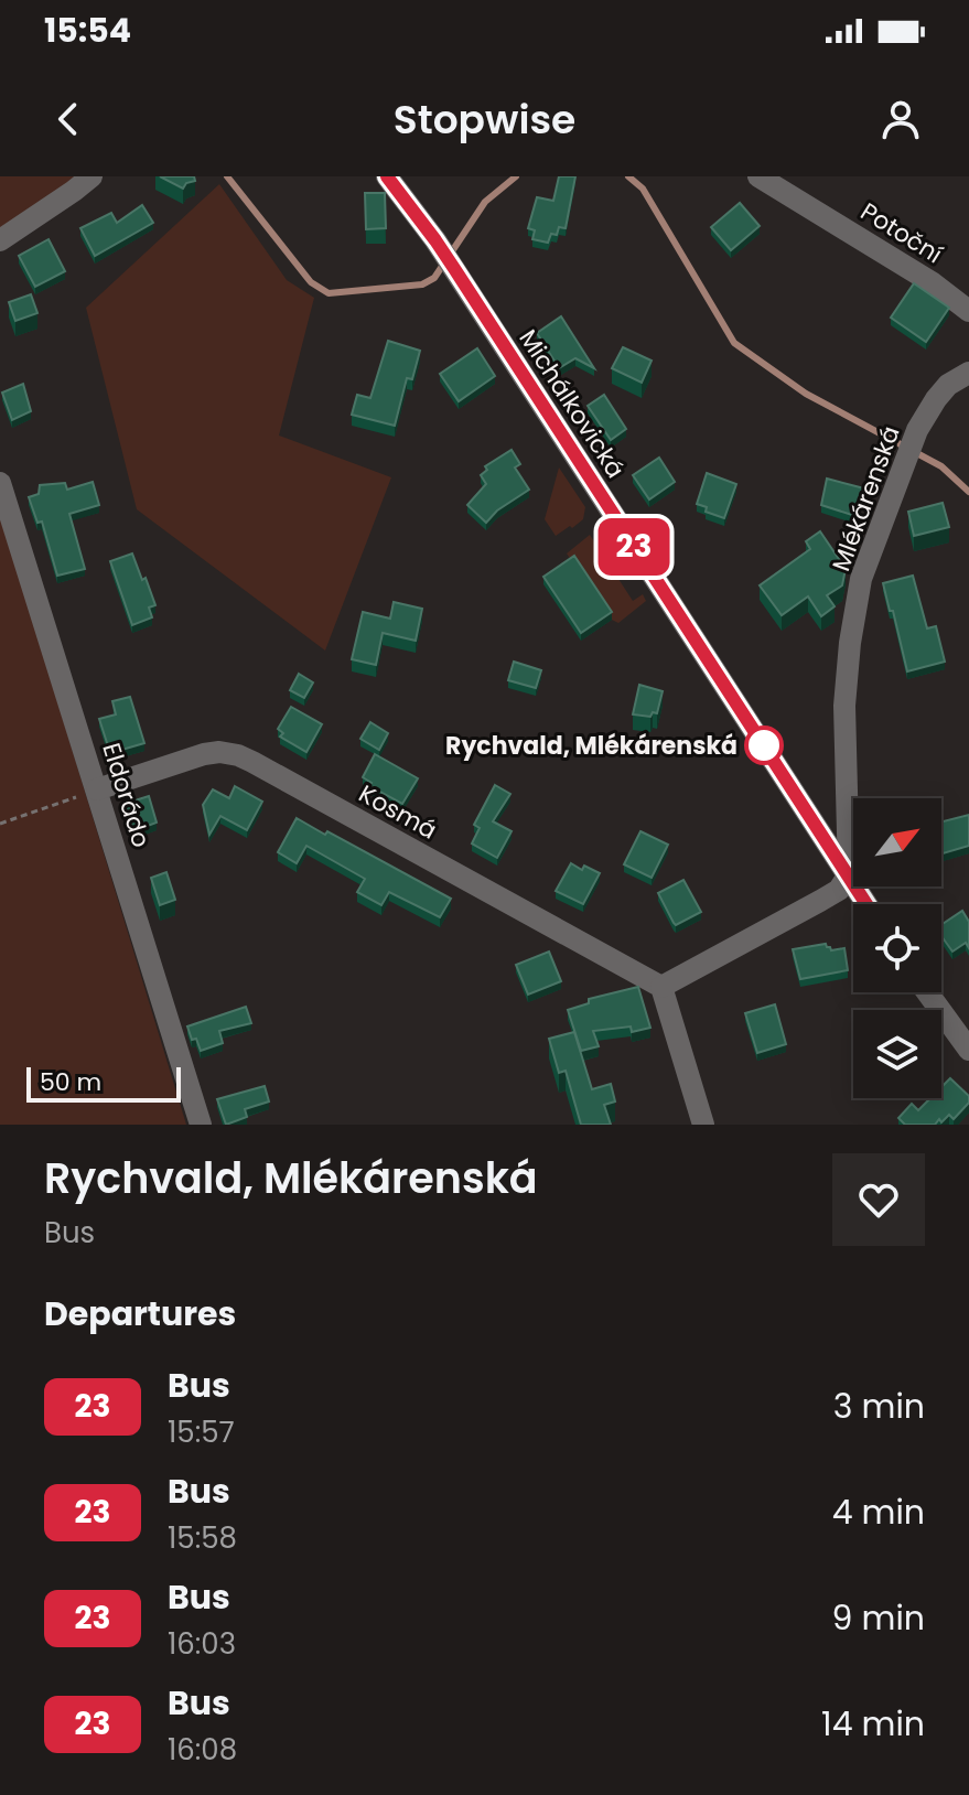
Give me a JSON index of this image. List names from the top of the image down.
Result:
{
  "streets": {
    "street": [
      "Potoční",
      "Michálkovická",
      "Mlékárenská",
      "Eldorádo",
      "Kosmá"
    ]
  },
  "crossings": [
    ["Michálkovická", "Mlékárenská"],
    ["Eldorádo", "Kosmá"]
  ],
  "places": ["Rychvald, Mlékárenská"],
  "lines": ["bus line 23"],
  "scale_bar": "50 m",
  "north": "top right",
  "page": {
    "status": "15:54",
    "header": "Stopwise",
    "on_map": "23",
    "scale": "50 m",
    "heading": [
      ["Rychvald, Mlékárenská", "Bus"],
      "Departures"
    ],
    "list": [
      {
        "mark": "23",
        "name": "Bus",
        "note": "15:57",
        "value": "3 min"
      },
      {
        "mark": "23",
        "name": "Bus",
        "note": "15:58",
        "value": "4 min"
      },
      {
        "mark": "23",
        "name": "Bus",
        "note": "16:03",
        "value": "9 min"
      },
      {
        "mark": "23",
        "name": "Bus",
        "note": "16:08",
        "value": "14 min"
      }
    ]
  }
}
